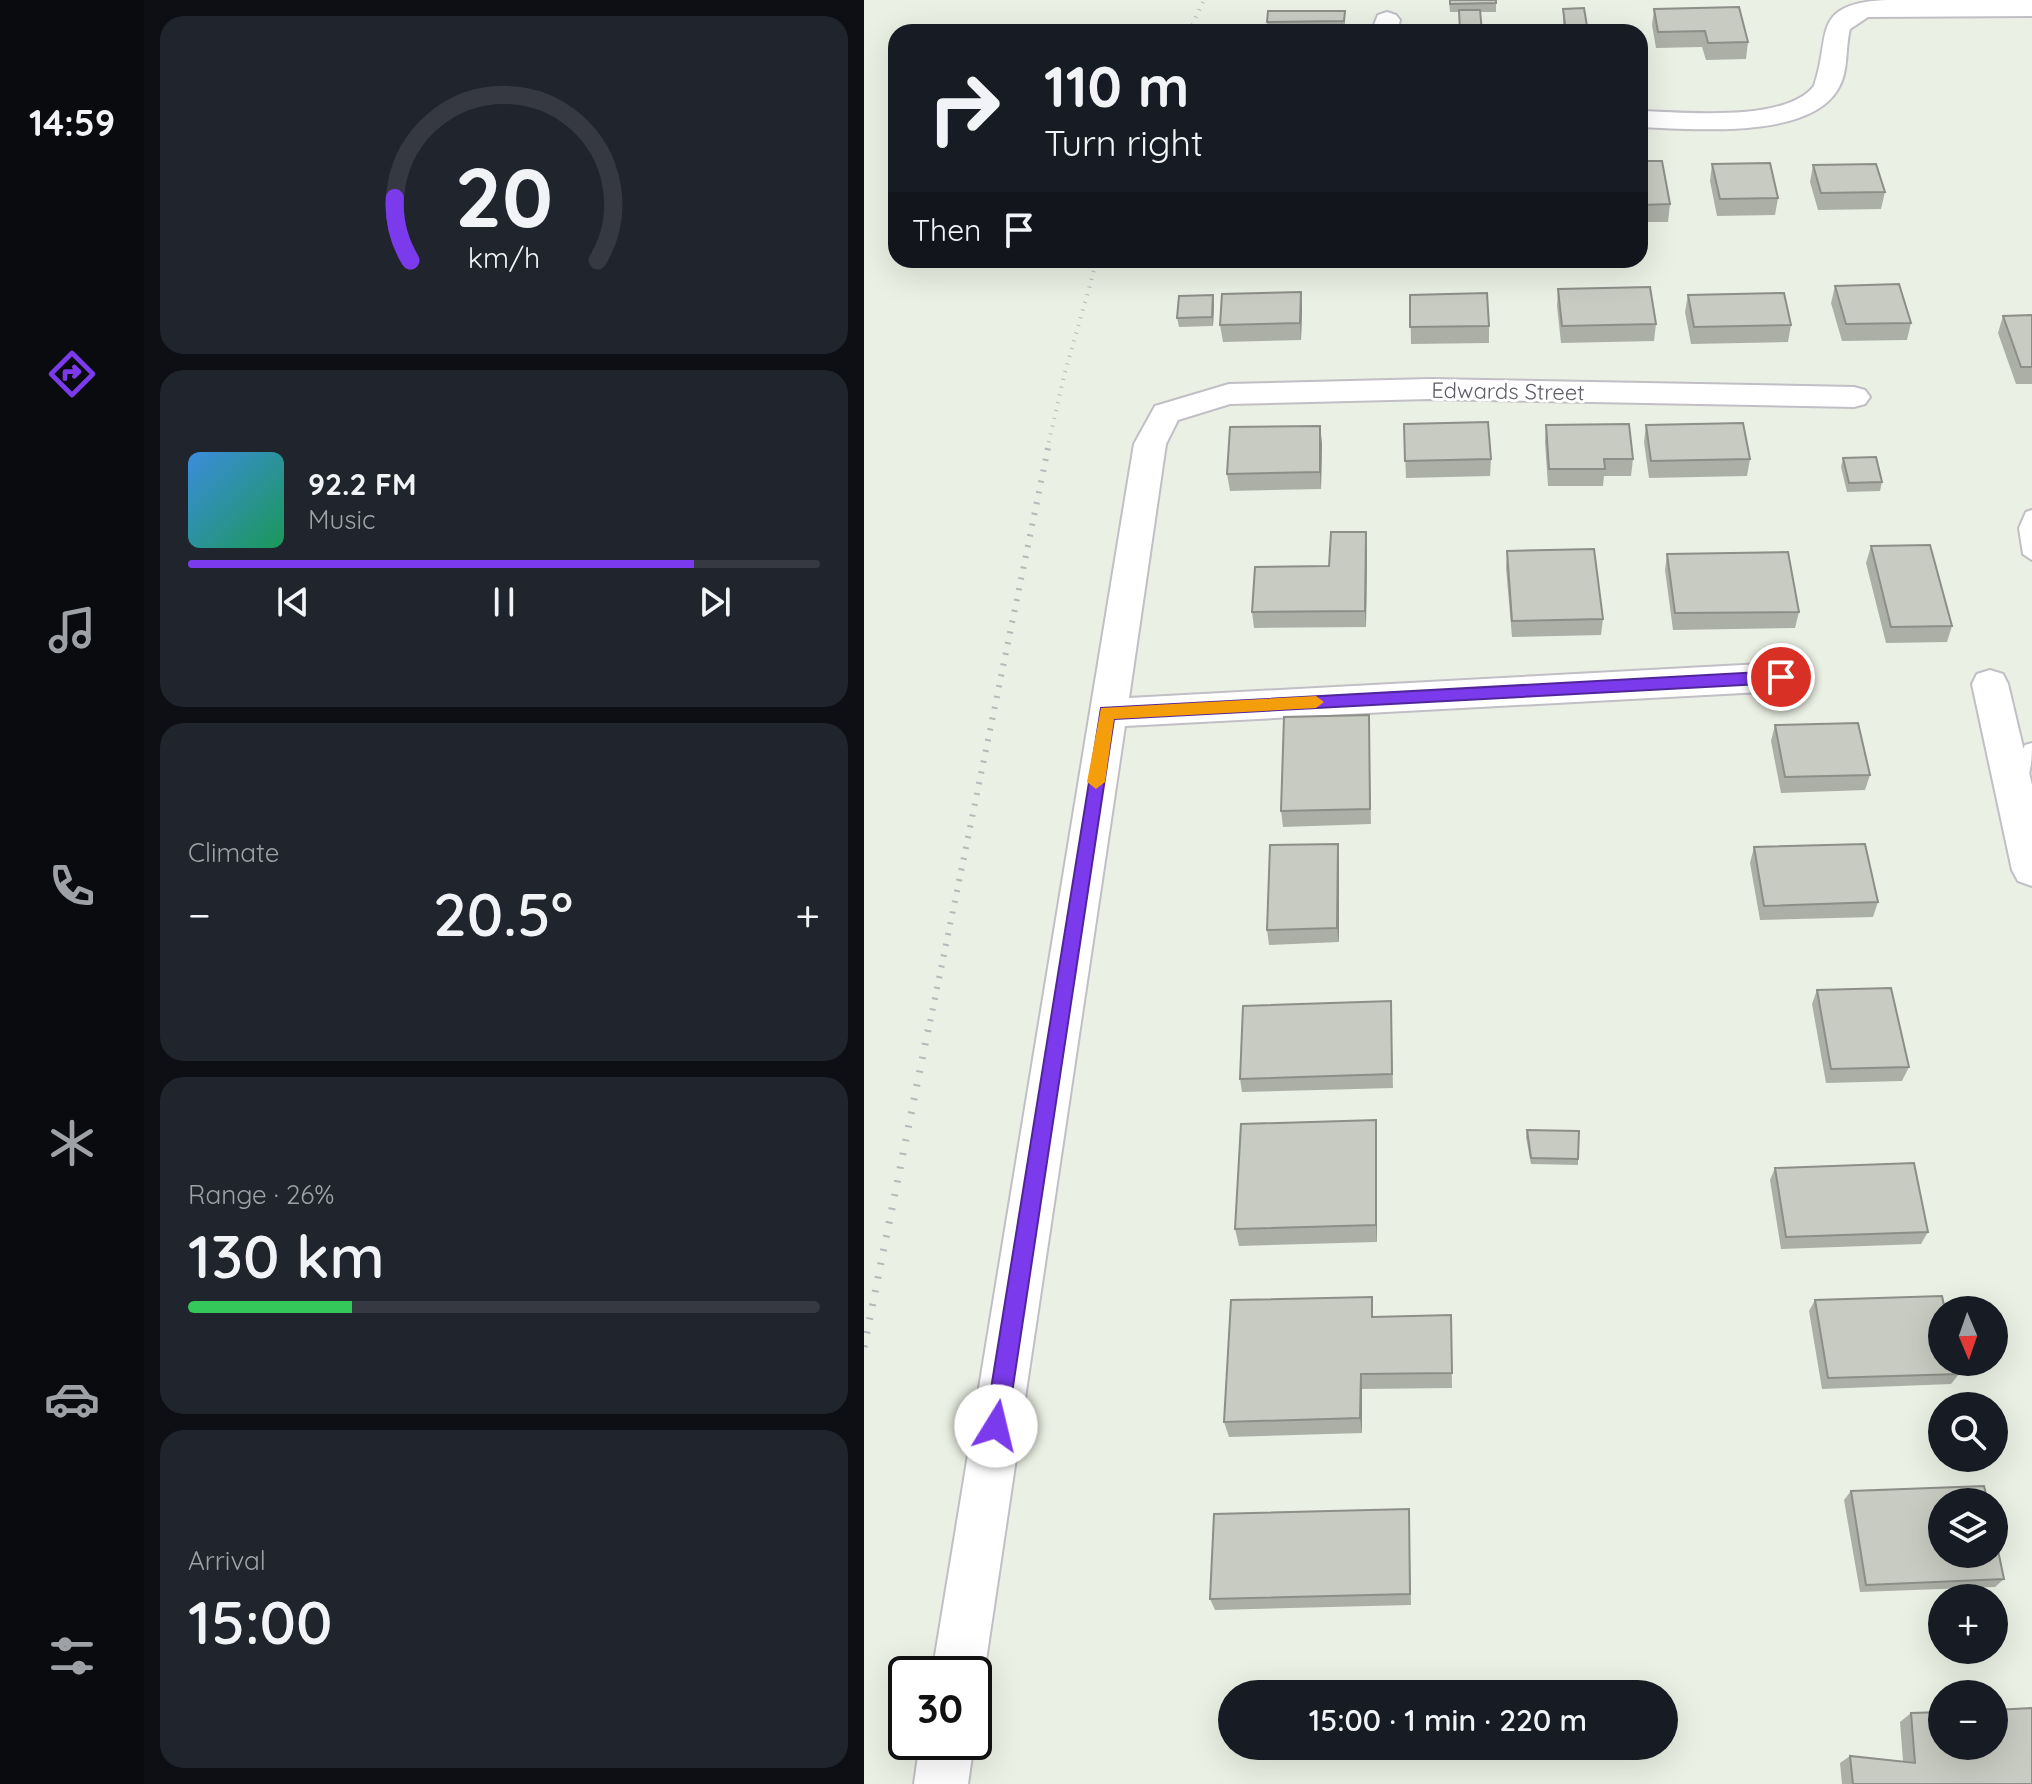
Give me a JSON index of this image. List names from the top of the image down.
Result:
{
  "streets": {
    "street": ["Edwards Street"]
  },
  "north": "bottom",
  "page": {
    "tabs": "14:59",
    "turn": ["110 m", "Turn right"],
    "then": "Then",
    "song": ["92.2 FM", "Music"],
    "tile": [
      "Climate",
      ["Range · 26%", "130 km"],
      ["Arrival", "15:00"]
    ],
    "heat": ["−", "20.5°", "+"],
    "map_buttons": ["+", "−"],
    "limit": "30",
    "trip": "15:00 · 1 min · 220 m",
    "gauge": ["20", "km/h"]
  }
}
